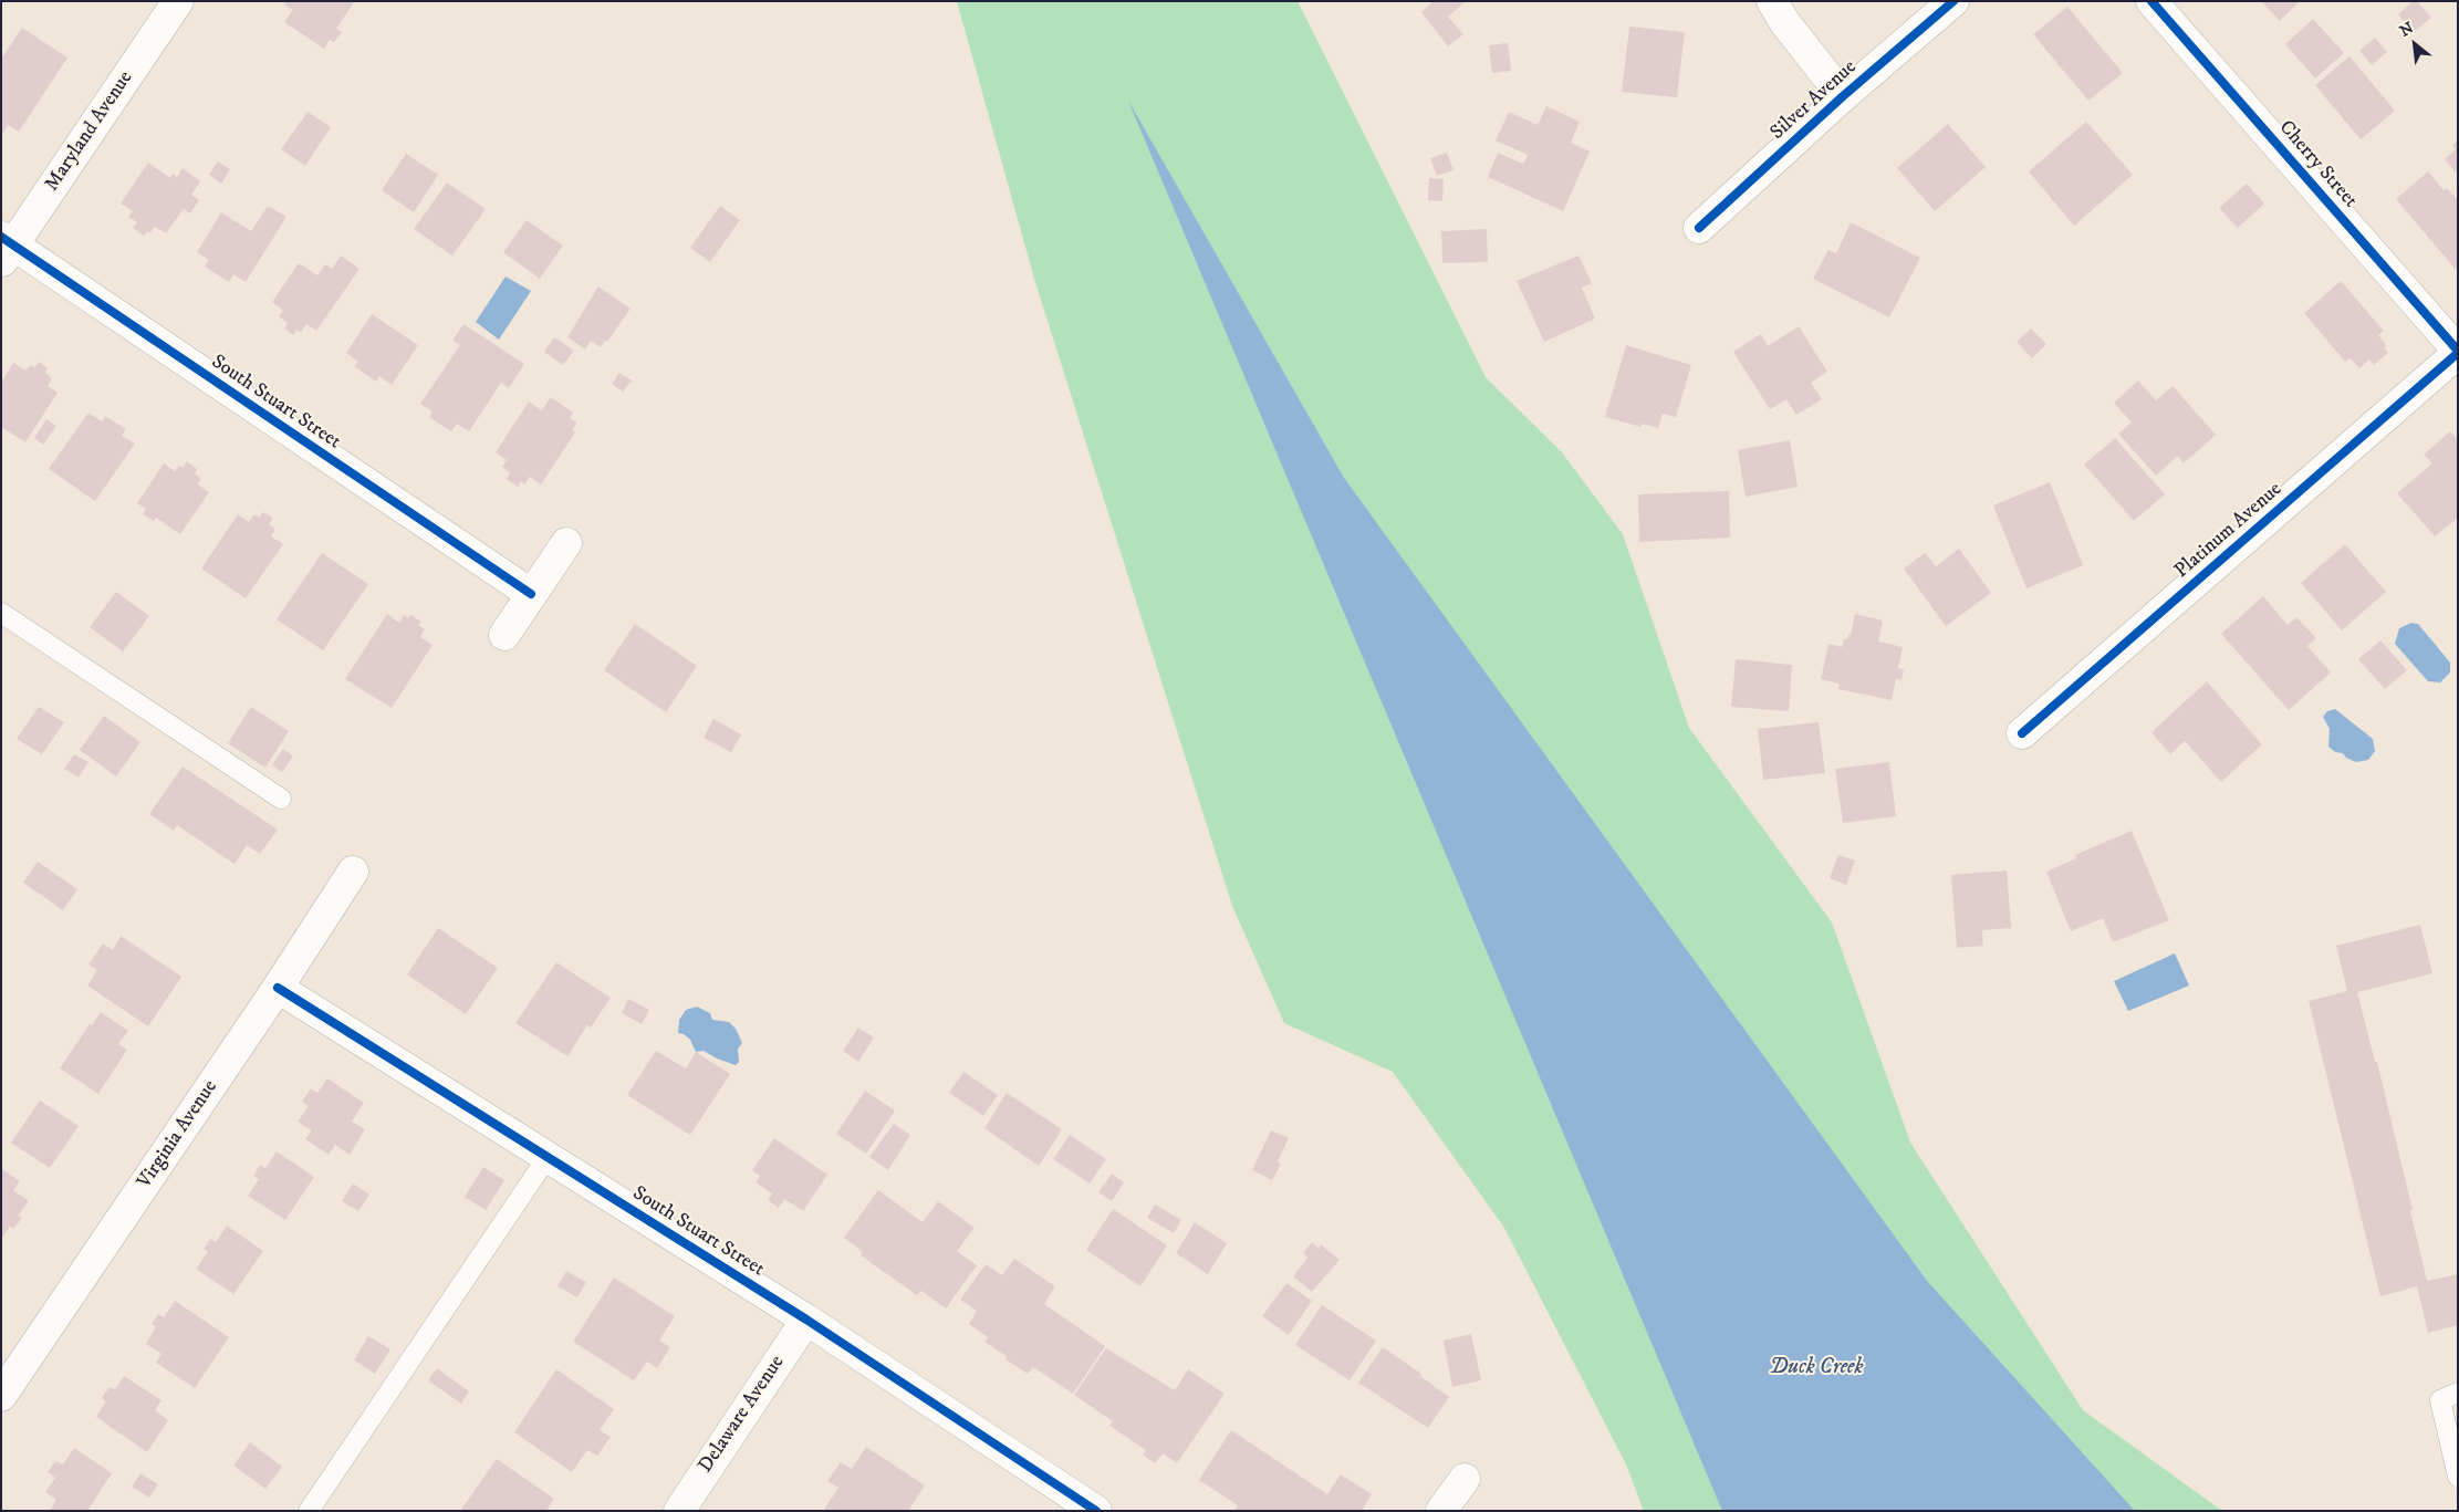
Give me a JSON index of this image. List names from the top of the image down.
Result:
{
  "streets": {
    "street": [
      "Silver Avenue",
      "Maryland Avenue",
      "Cherry Street",
      "South Stuart Street",
      "Platinum Avenue",
      "Virginia Avenue",
      "Delaware Avenue"
    ]
  },
  "crossings": [
    ["Maryland Avenue", "South Stuart Street"],
    ["Cherry Street", "Platinum Avenue"],
    ["South Stuart Street", "Virginia Avenue"],
    ["South Stuart Street", "Delaware Avenue"]
  ],
  "water": ["Duck Creek"],
  "north": "top left"
}
